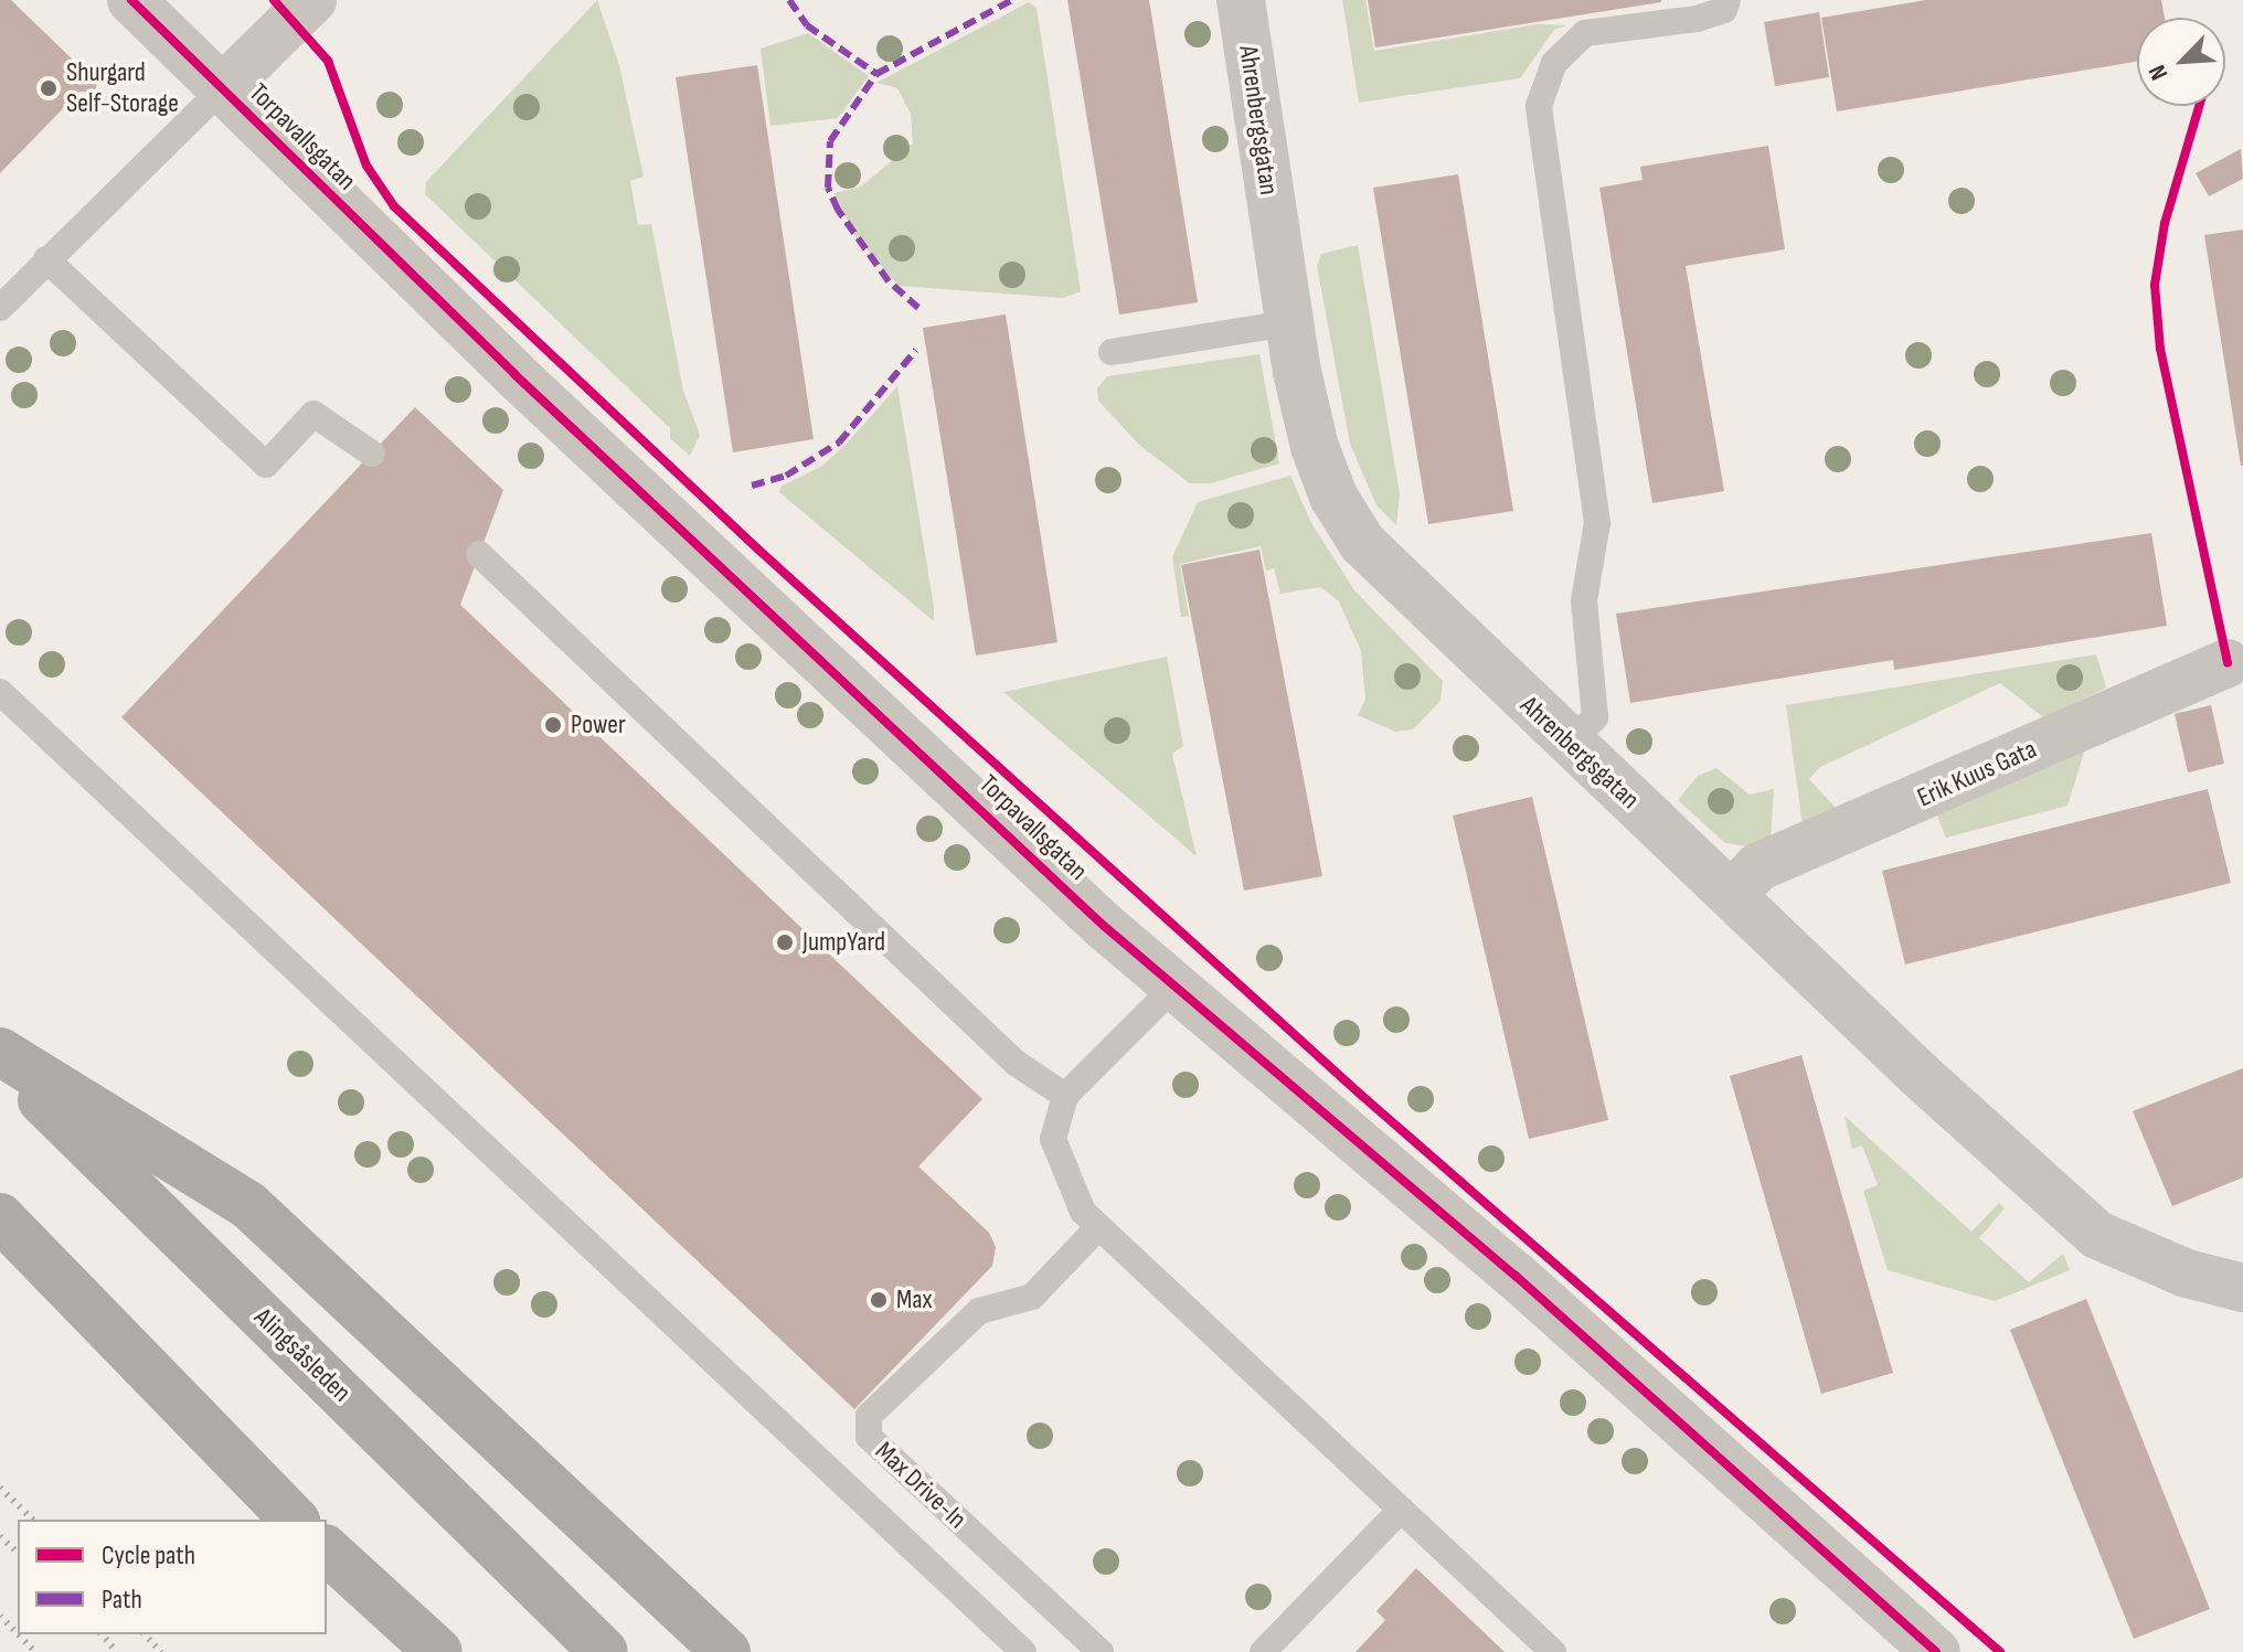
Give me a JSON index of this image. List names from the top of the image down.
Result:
{
  "streets": {
    "highway": ["Alingsåsleden"],
    "street": ["Ahrenbergsgatan", "Torpavallsgatan", "Erik Kuus Gata"],
    "lane": ["Max Drive-In"]
  },
  "crossings": [
    ["Ahrenbergsgatan", "Erik Kuus Gata"]
  ],
  "places": [
    "Shurgard Self-Storage",
    "Power",
    "JumpYard",
    "Max"
  ],
  "legend": ["Cycle path", "Path"],
  "north": "bottom left"
}
